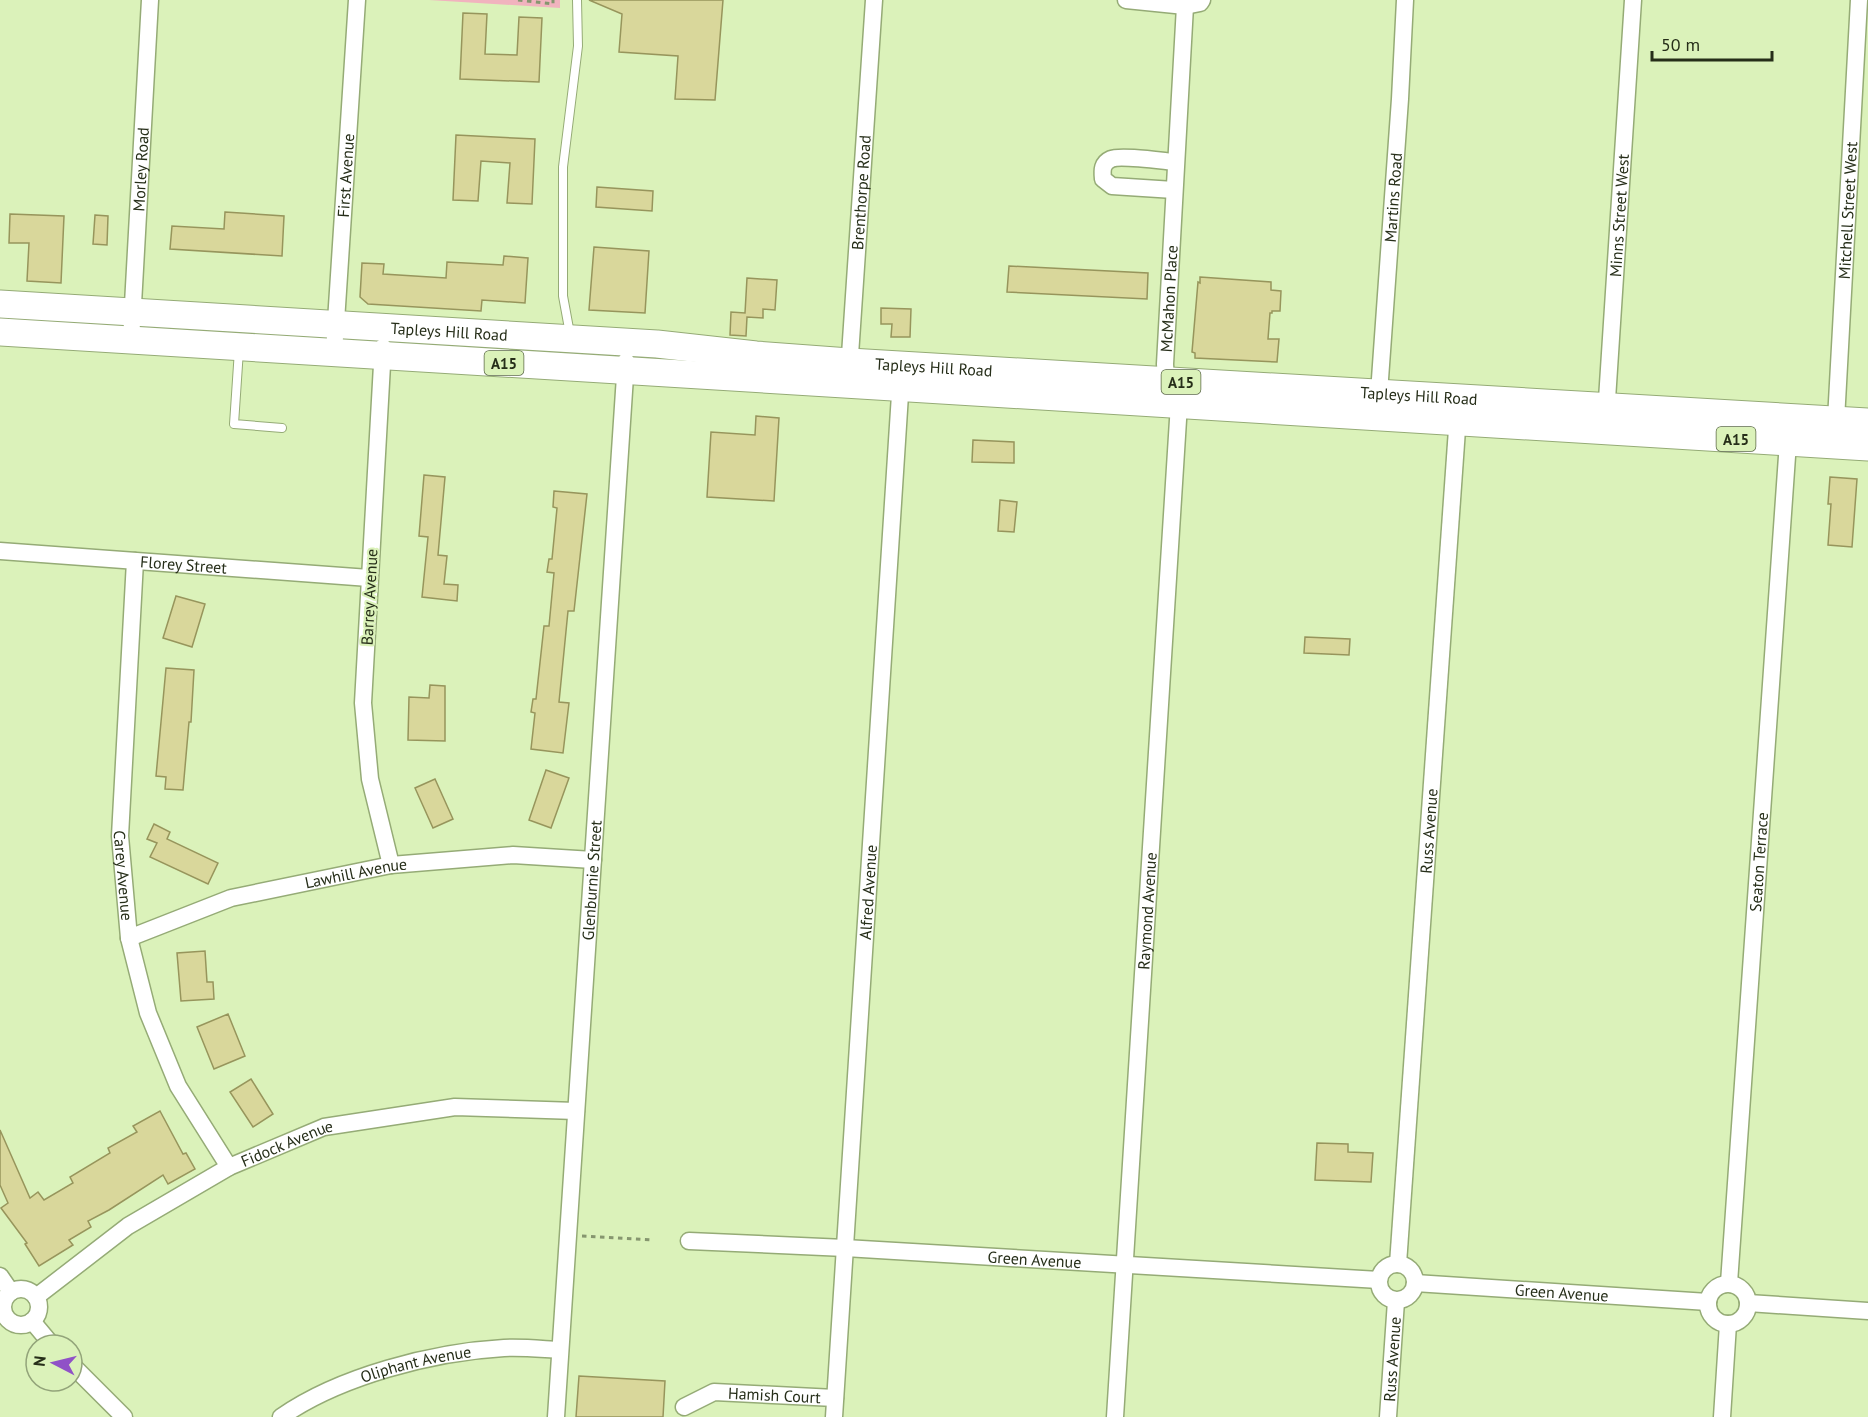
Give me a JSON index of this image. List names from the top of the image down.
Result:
{
  "streets": {
    "main road": ["Tapleys Hill Road", "A15"],
    "street": [
      "Morley Road",
      "First Avenue",
      "Brenthorpe Road",
      "Martins Road",
      "Mitchell Street West",
      "Minns Street West",
      "McMahon Place",
      "Florey Street",
      "Barrey Avenue",
      "Russ Avenue",
      "Seaton Terrace",
      "Lawhill Avenue",
      "Carey Avenue",
      "Glenburnie Street",
      "Alfred Avenue",
      "Raymond Avenue",
      "Fidock Avenue",
      "Green Avenue",
      "Oliphant Avenue",
      "Hamish Court"
    ]
  },
  "crossings": [
    ["Morley Road", "Tapleys Hill Road"],
    ["First Avenue", "Tapleys Hill Road"],
    ["Brenthorpe Road", "Tapleys Hill Road"],
    ["Martins Road", "Tapleys Hill Road"],
    ["Mitchell Street West", "Tapleys Hill Road"],
    ["Minns Street West", "Tapleys Hill Road"],
    ["McMahon Place", "Tapleys Hill Road"],
    ["Tapleys Hill Road", "Barrey Avenue"],
    ["Tapleys Hill Road", "Russ Avenue"],
    ["Tapleys Hill Road", "Seaton Terrace"],
    ["Tapleys Hill Road", "Glenburnie Street"],
    ["Tapleys Hill Road", "Alfred Avenue"],
    ["Tapleys Hill Road", "Raymond Avenue"],
    ["Florey Street", "Barrey Avenue"],
    ["Florey Street", "Carey Avenue"],
    ["Barrey Avenue", "Lawhill Avenue"],
    ["Russ Avenue", "Green Avenue"],
    ["Seaton Terrace", "Green Avenue"],
    ["Lawhill Avenue", "Carey Avenue"],
    ["Lawhill Avenue", "Glenburnie Street"],
    ["Carey Avenue", "Fidock Avenue"],
    ["Glenburnie Street", "Fidock Avenue"],
    ["Glenburnie Street", "Oliphant Avenue"],
    ["Alfred Avenue", "Green Avenue"],
    ["Alfred Avenue", "Hamish Court"],
    ["Raymond Avenue", "Green Avenue"]
  ],
  "scale_bar": "50 m",
  "north": "left"
}
